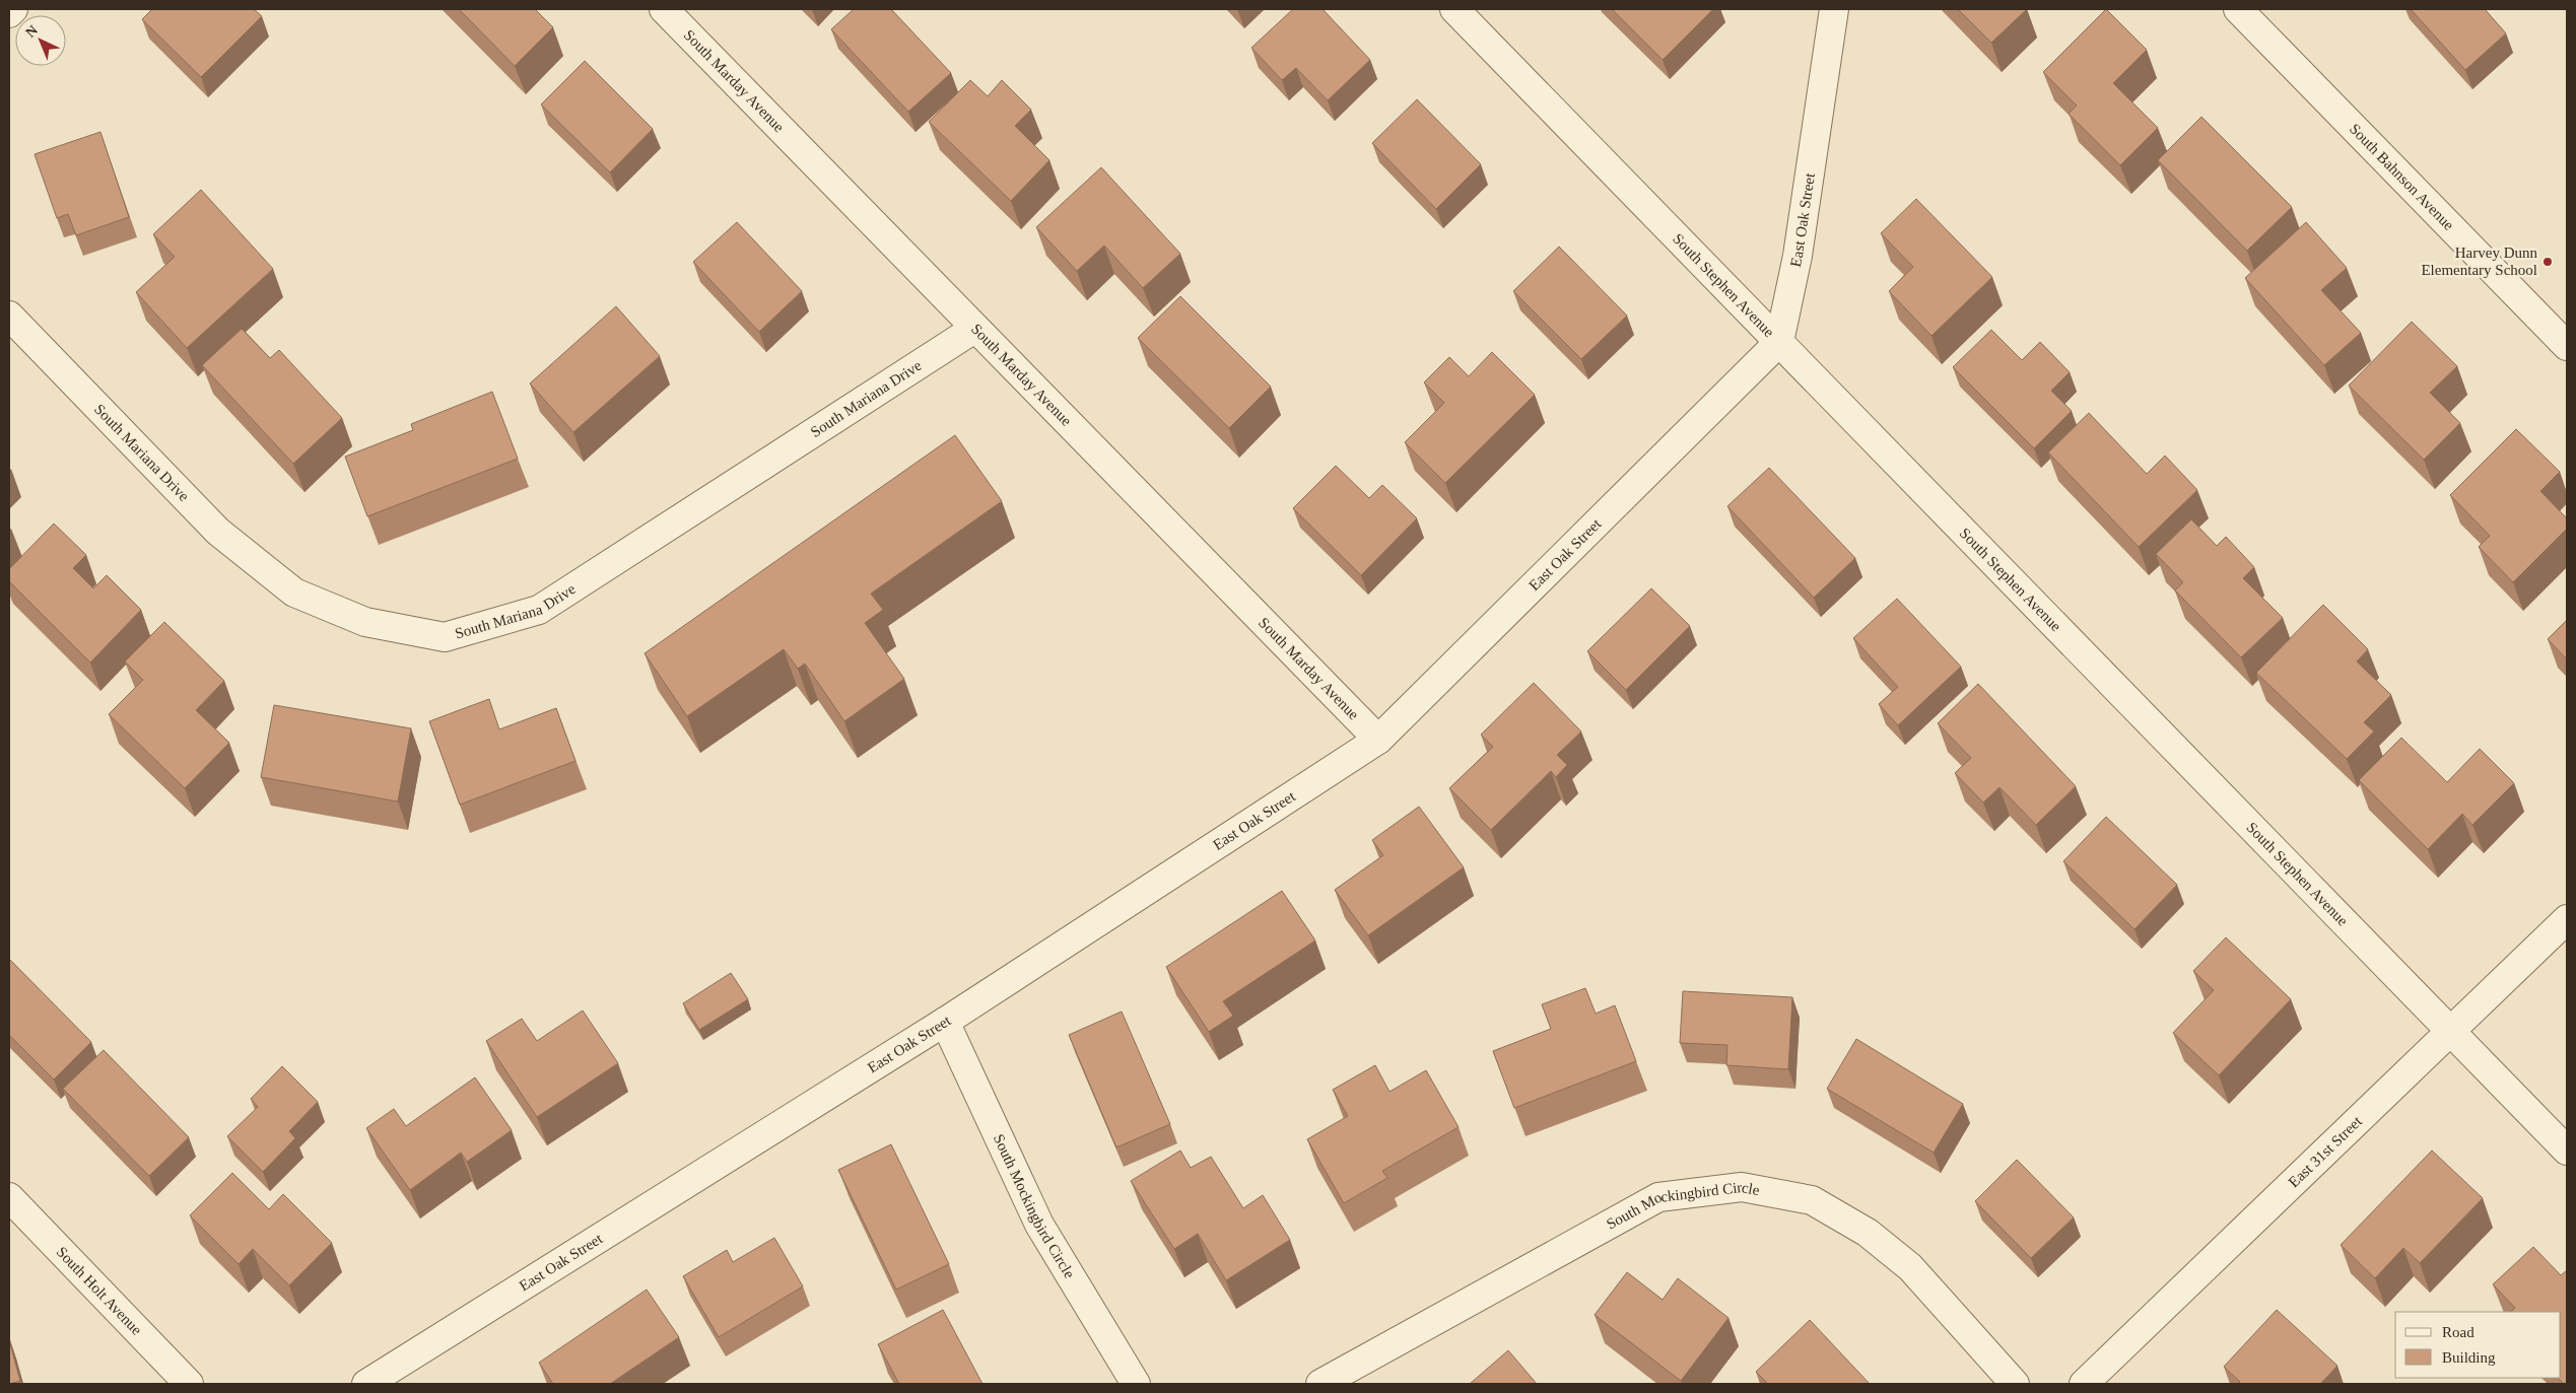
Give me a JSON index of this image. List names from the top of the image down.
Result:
{
  "streets": {
    "street": [
      "South Marday Avenue",
      "South Bahnson Avenue",
      "East Oak Street",
      "South Stephen Avenue",
      "South Mariana Drive",
      "East 31st Street",
      "South Mockingbird Circle",
      "South Holt Avenue"
    ]
  },
  "crossings": [
    ["South Marday Avenue", "East Oak Street"],
    ["South Marday Avenue", "South Mariana Drive"],
    ["East Oak Street", "South Stephen Avenue"],
    ["East Oak Street", "South Mockingbird Circle"],
    ["South Stephen Avenue", "East 31st Street"]
  ],
  "places": ["Harvey Dunn Elementary School"],
  "legend": ["Road", "Building"],
  "north": "top left"
}
